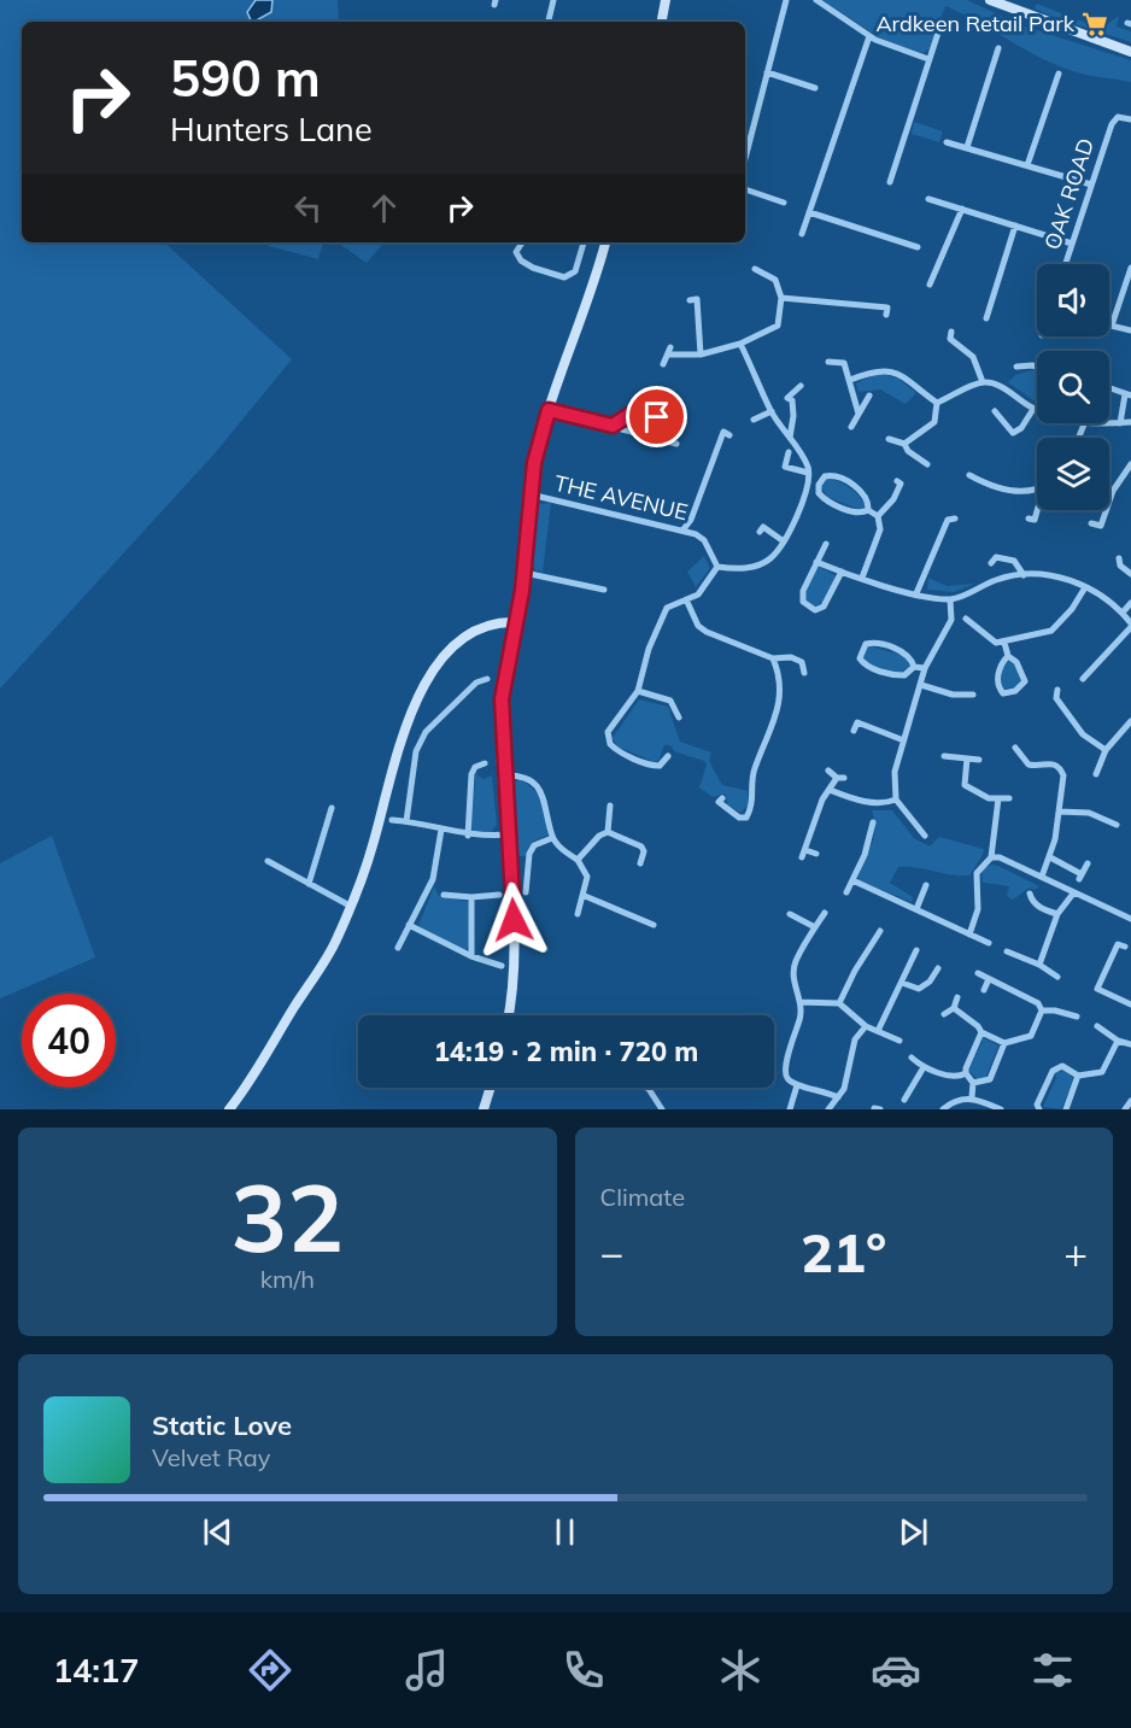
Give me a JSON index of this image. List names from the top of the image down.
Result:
{
  "streets": {
    "street": ["OAK ROAD", "THE AVENUE"]
  },
  "places": {
    "supermarket": ["Ardkeen Retail Park"]
  },
  "page": {
    "turn": ["590 m", "Hunters Lane"],
    "limit": "40",
    "trip": "14:19 · 2 min · 720 m",
    "tile": [
      ["32", "km/h"],
      "Climate"
    ],
    "heat": ["−", "21°", "+"],
    "song": ["Static Love", "Velvet Ray"],
    "tabs": "14:17"
  }
}
